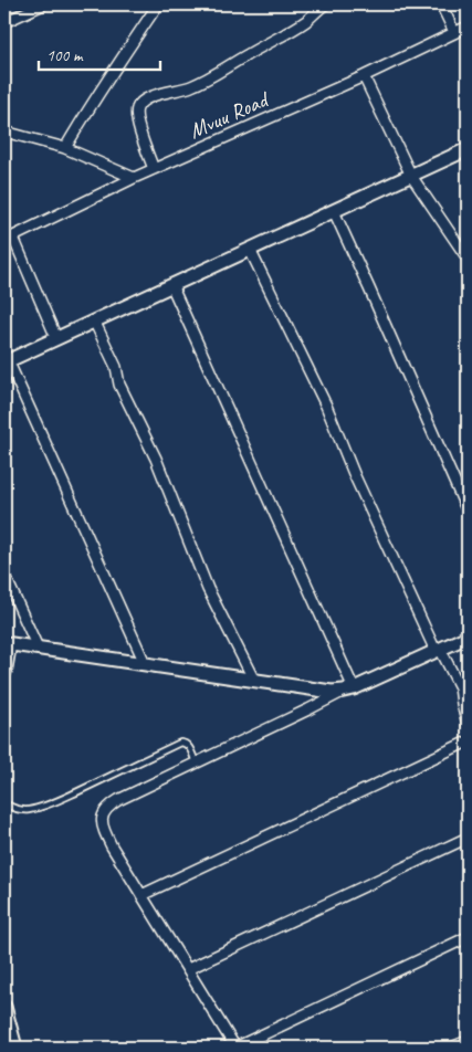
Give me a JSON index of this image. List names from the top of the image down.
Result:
{
  "streets": {
    "street": ["Mvuu Road"]
  },
  "scale_bar": "100 m"
}
